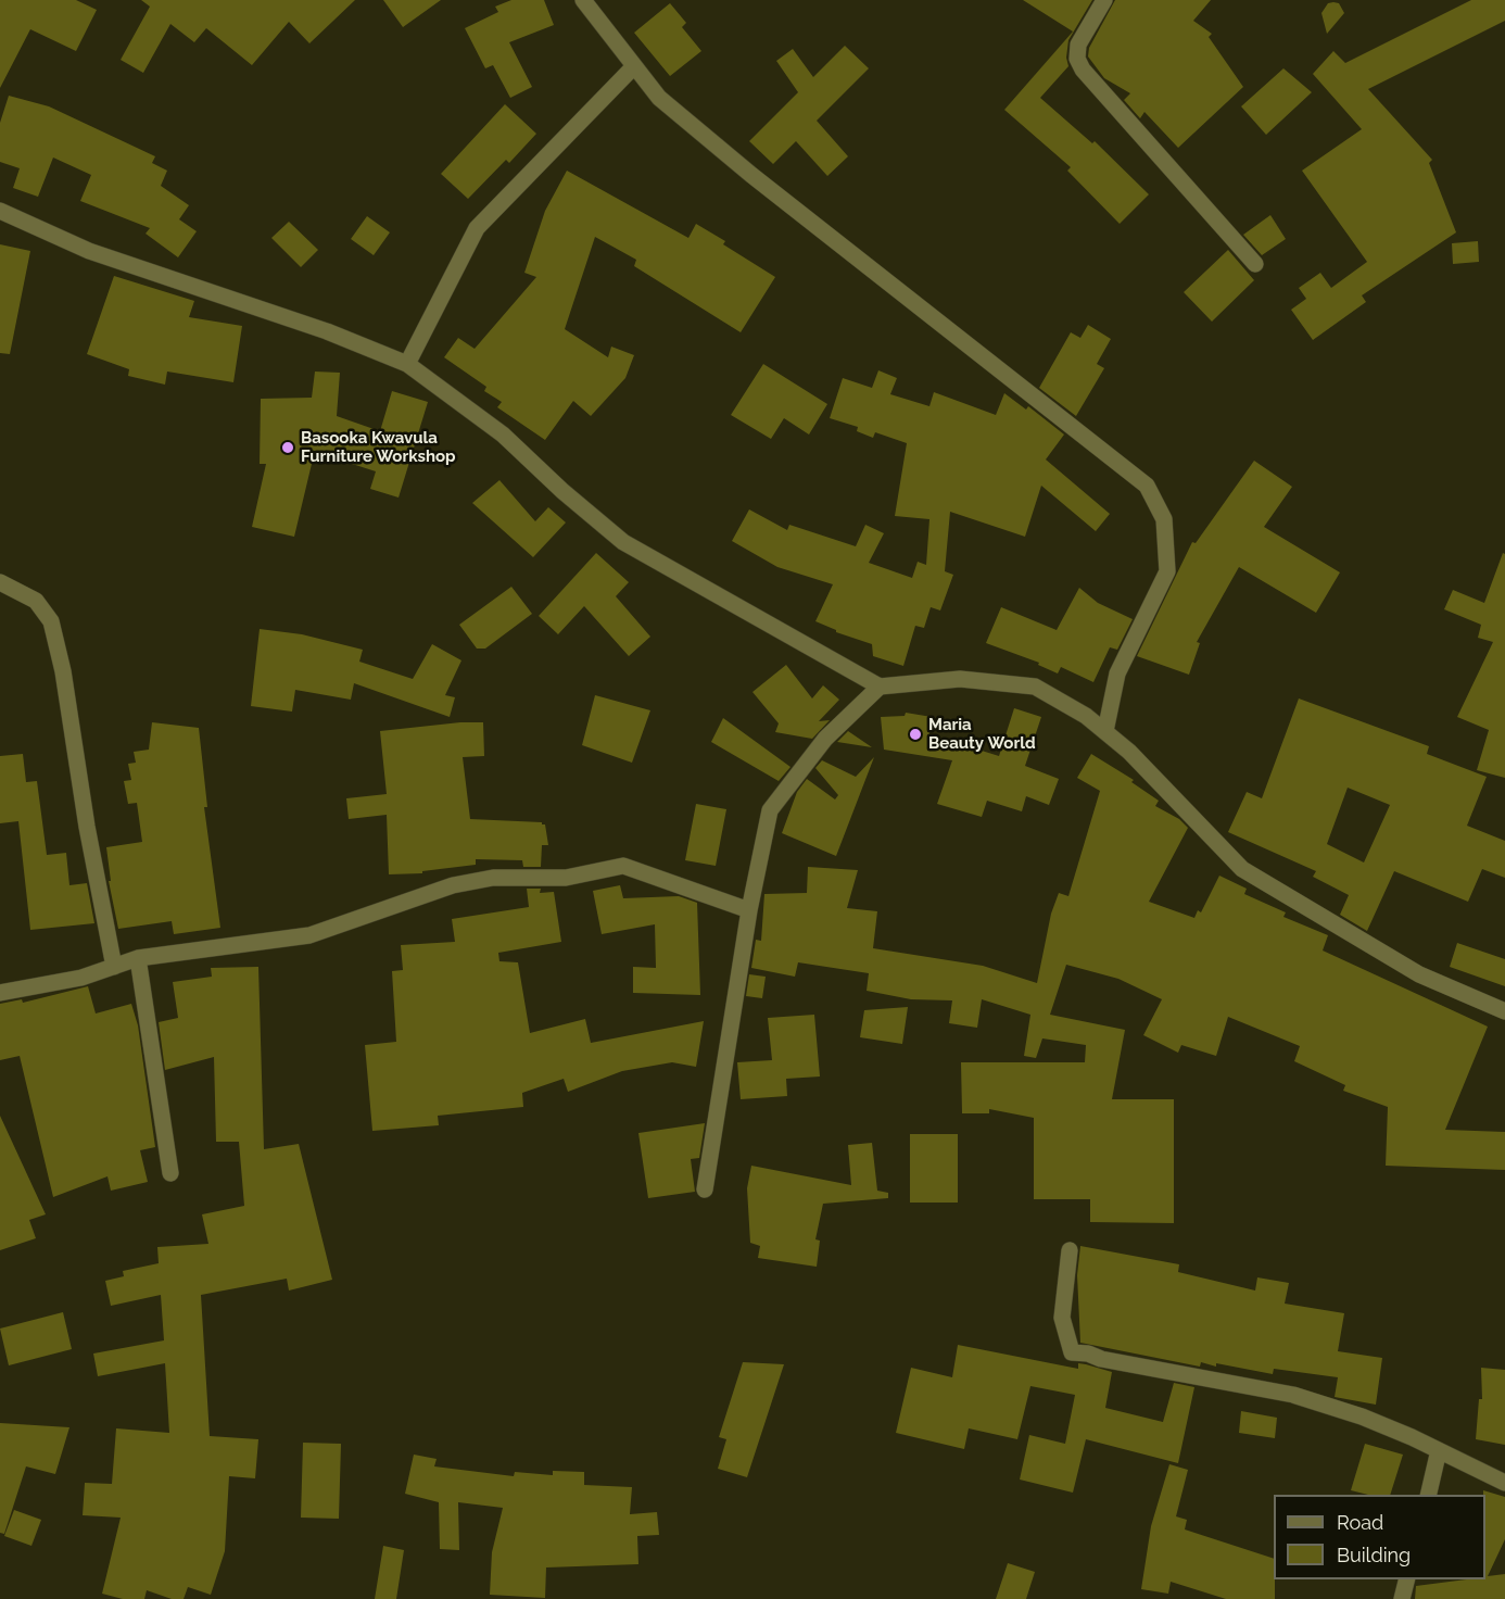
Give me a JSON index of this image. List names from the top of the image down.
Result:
{
  "places": ["Basooka Kwavula Furniture Workshop", "Maria Beauty World"],
  "legend": ["Road", "Building"]
}
